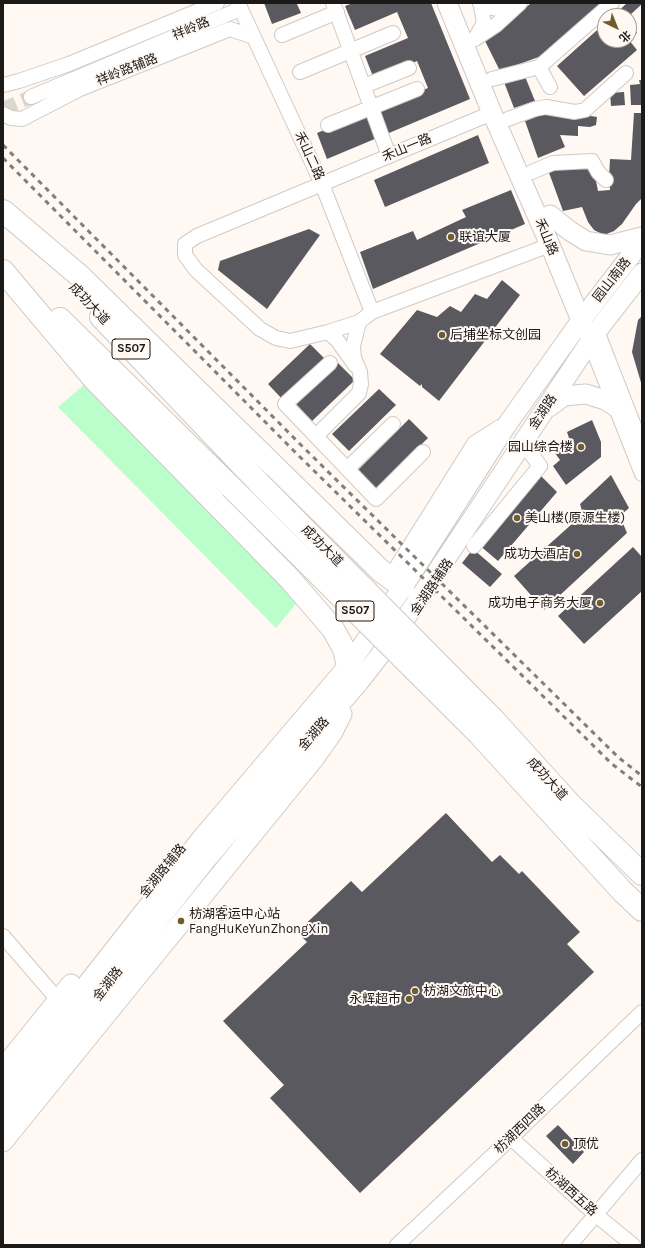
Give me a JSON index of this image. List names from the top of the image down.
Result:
{
  "streets": {
    "highway": ["成功大道", "S507"],
    "main road": [
      "禾山路",
      "园山南路",
      "金湖路",
      "金湖路辅路"
    ],
    "street": [
      "祥岭路",
      "祥岭路辅路",
      "禾山一路",
      "禾山二路",
      "枋湖西四路",
      "枋湖西五路"
    ]
  },
  "crossings": [
    ["祥岭路", "禾山二路"],
    ["祥岭路辅路", "禾山二路"],
    ["禾山一路", "禾山二路"],
    ["禾山一路", "禾山路"],
    ["禾山路", "园山南路"],
    ["禾山路", "金湖路"],
    ["园山南路", "金湖路"],
    ["金湖路", "金湖路辅路"],
    ["枋湖西四路", "枋湖西五路"]
  ],
  "places": [
    "联谊大厦",
    "后埔坐标文创园",
    "园山综合楼",
    "美山楼(原源生楼)",
    "成功大酒店",
    "成功电子商务大厦",
    "枋湖客运中心站 FangHuKeYunZhongXin",
    "枋湖文旅中心",
    "永辉超市",
    "顶优"
  ],
  "north": "bottom right"
}
